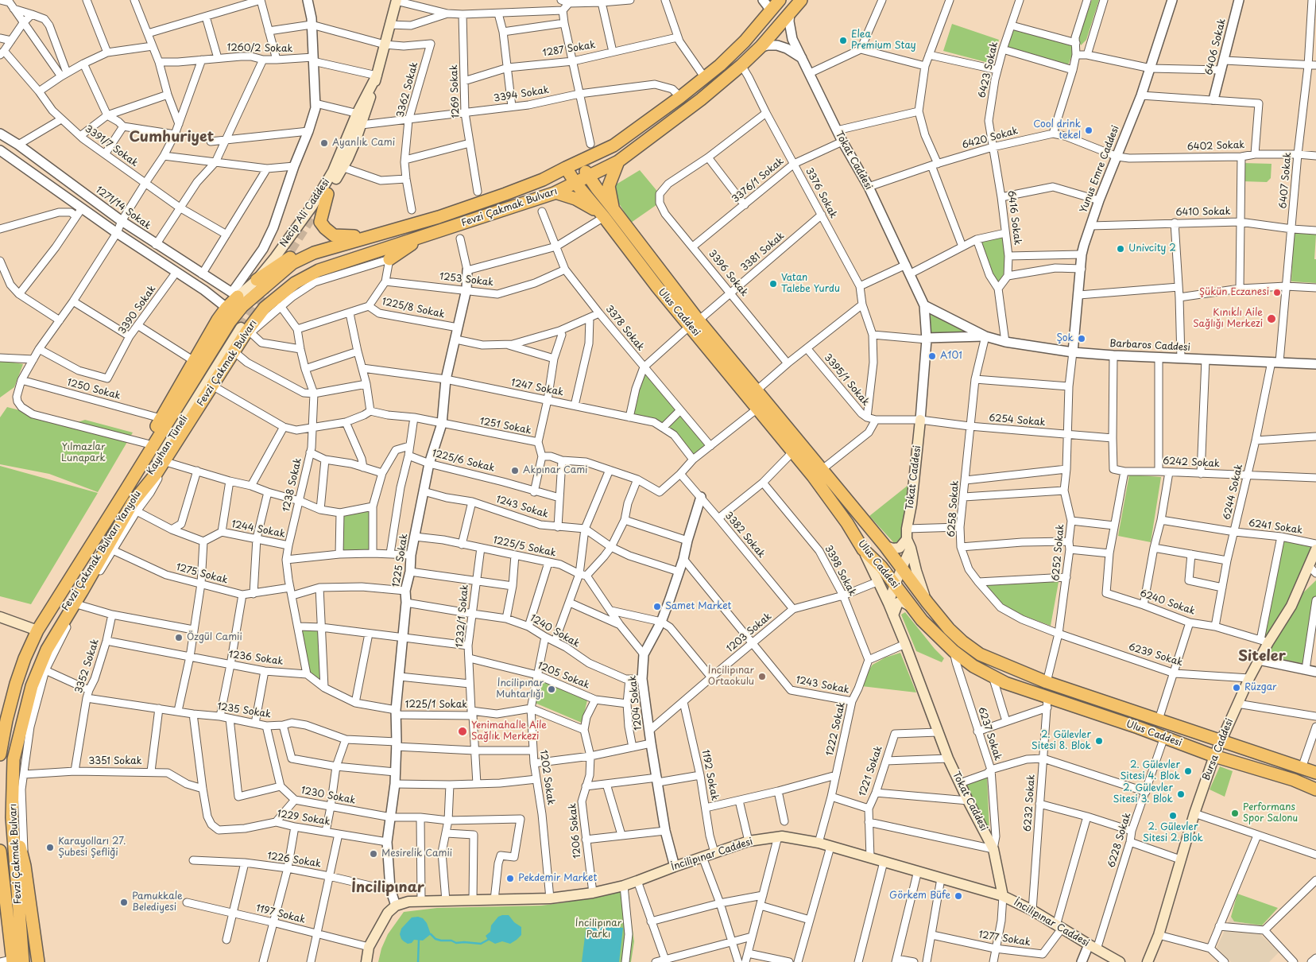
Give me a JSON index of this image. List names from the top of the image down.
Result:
{
  "streets": {
    "main road": [
      "Tokat Caddesi",
      "Fevzi Çakmak Bulvarı",
      "Necip Ali Caddesi",
      "Ulus Caddesi",
      "Kayıhan Tüneli",
      "Bursa Caddesi",
      "İncilipınar Caddesi"
    ],
    "street": [
      "6406 Sokak",
      "1260/2 Sokak",
      "1287 Sokak",
      "6423 Sokak",
      "3362 Sokak",
      "1269 Sokak",
      "3394 Sokak",
      "6420 Sokak",
      "3391/7 Sokak",
      "6402 Sokak",
      "Yunus Emre Caddesi",
      "3376/1 Sokak",
      "6407 Sokak",
      "3376 Sokak",
      "1271/14 Sokak",
      "6410 Sokak",
      "6416 Sokak",
      "3381 Sokak",
      "3396 Sokak",
      "1253 Sokak",
      "1225/8 Sokak",
      "3390 Sokak",
      "3378 Sokak",
      "Barbaros Caddesi",
      "3395/1 Sokak",
      "1247 Sokak",
      "1250 Sokak",
      "6254 Sokak",
      "1251 Sokak",
      "1225/6 Sokak",
      "6242 Sokak",
      "1238 Sokak",
      "6244 Sokak",
      "1243 Sokak",
      "6258 Sokak",
      "6241 Sokak",
      "1244 Sokak",
      "3382 Sokak",
      "1225/5 Sokak",
      "Fevzi Çakmak Bulvarı Yanyolu",
      "6252 Sokak",
      "1225 Sokak",
      "3398 Sokak",
      "1275 Sokak",
      "6240 Sokak",
      "1232/1 Sokak",
      "1240 Sokak",
      "1203 Sokak",
      "6239 Sokak",
      "1236 Sokak",
      "3352 Sokak",
      "1205 Sokak",
      "1204 Sokak",
      "1225/1 Sokak",
      "1235 Sokak",
      "1222 Sokak",
      "6237 Sokak",
      "3351 Sokak",
      "1221 Sokak",
      "1192 Sokak",
      "1202 Sokak",
      "1230 Sokak",
      "6232 Sokak",
      "1229 Sokak",
      "1206 Sokak",
      "6228 Sokak",
      "1226 Sokak",
      "1197 Sokak",
      "1277 Sokak"
    ]
  },
  "crossings": [
    ["1260/2 Sokak", "Necip Ali Caddesi"],
    ["1287 Sokak", "1269 Sokak"],
    ["6423 Sokak", "6420 Sokak"],
    ["6423 Sokak", "6416 Sokak"],
    ["3362 Sokak", "3394 Sokak"],
    ["3362 Sokak", "Necip Ali Caddesi"],
    ["1269 Sokak", "3394 Sokak"],
    ["3394 Sokak", "Fevzi Çakmak Bulvarı"],
    ["3394 Sokak", "Necip Ali Caddesi"],
    ["6420 Sokak", "6402 Sokak"],
    ["6420 Sokak", "Tokat Caddesi"],
    ["6420 Sokak", "Yunus Emre Caddesi"],
    ["6420 Sokak", "6416 Sokak"],
    ["6402 Sokak", "Yunus Emre Caddesi"],
    ["6402 Sokak", "6407 Sokak"],
    ["Tokat Caddesi", "3376/1 Sokak"],
    ["Tokat Caddesi", "Fevzi Çakmak Bulvarı"],
    ["Tokat Caddesi", "Ulus Caddesi"],
    ["Tokat Caddesi", "Barbaros Caddesi"],
    ["Tokat Caddesi", "3395/1 Sokak"],
    ["Tokat Caddesi", "6254 Sokak"],
    ["Tokat Caddesi", "6237 Sokak"],
    ["Tokat Caddesi", "1221 Sokak"],
    ["Tokat Caddesi", "İncilipınar Caddesi"],
    ["Yunus Emre Caddesi", "6410 Sokak"],
    ["Yunus Emre Caddesi", "Barbaros Caddesi"],
    ["Yunus Emre Caddesi", "6252 Sokak"],
    ["3376/1 Sokak", "3376 Sokak"],
    ["3376/1 Sokak", "3396 Sokak"],
    ["6407 Sokak", "6410 Sokak"],
    ["6407 Sokak", "Barbaros Caddesi"],
    ["6407 Sokak", "6244 Sokak"],
    ["3376 Sokak", "Fevzi Çakmak Bulvarı"],
    ["3376 Sokak", "3381 Sokak"],
    ["3376 Sokak", "3395/1 Sokak"],
    ["Fevzi Çakmak Bulvarı", "Ulus Caddesi"],
    ["Fevzi Çakmak Bulvarı", "Kayıhan Tüneli"],
    ["Fevzi Çakmak Bulvarı", "Fevzi Çakmak Bulvarı Yanyolu"],
    ["1271/14 Sokak", "Necip Ali Caddesi"],
    ["3381 Sokak", "3396 Sokak"],
    ["3381 Sokak", "Ulus Caddesi"],
    ["3381 Sokak", "3378 Sokak"],
    ["1253 Sokak", "3378 Sokak"],
    ["1253 Sokak", "1225 Sokak"],
    ["1225/8 Sokak", "1238 Sokak"],
    ["1225/8 Sokak", "1225 Sokak"],
    ["Ulus Caddesi", "6252 Sokak"],
    ["Ulus Caddesi", "6237 Sokak"],
    ["Ulus Caddesi", "Bursa Caddesi"],
    ["Ulus Caddesi", "6232 Sokak"],
    ["Ulus Caddesi", "6228 Sokak"],
    ["Barbaros Caddesi", "6244 Sokak"],
    ["Barbaros Caddesi", "6258 Sokak"],
    ["Barbaros Caddesi", "6252 Sokak"],
    ["3395/1 Sokak", "6254 Sokak"],
    ["1247 Sokak", "1225 Sokak"],
    ["6254 Sokak", "6242 Sokak"],
    ["6254 Sokak", "6258 Sokak"],
    ["6254 Sokak", "6252 Sokak"],
    ["1251 Sokak", "1225 Sokak"],
    ["Kayıhan Tüneli", "Fevzi Çakmak Bulvarı Yanyolu"],
    ["1225/6 Sokak", "1225 Sokak"],
    ["6242 Sokak", "6244 Sokak"],
    ["1238 Sokak", "1244 Sokak"],
    ["1238 Sokak", "Fevzi Çakmak Bulvarı Yanyolu"],
    ["1238 Sokak", "1275 Sokak"],
    ["1238 Sokak", "1236 Sokak"],
    ["6244 Sokak", "6241 Sokak"],
    ["6244 Sokak", "6240 Sokak"],
    ["1243 Sokak", "1225 Sokak"],
    ["1243 Sokak", "1203 Sokak"],
    ["1243 Sokak", "1204 Sokak"],
    ["1243 Sokak", "1222 Sokak"],
    ["6258 Sokak", "6252 Sokak"],
    ["6258 Sokak", "6239 Sokak"],
    ["3382 Sokak", "1203 Sokak"],
    ["3382 Sokak", "1204 Sokak"],
    ["1225/5 Sokak", "1225 Sokak"],
    ["1225/5 Sokak", "1232/1 Sokak"],
    ["1225/5 Sokak", "1204 Sokak"],
    ["Fevzi Çakmak Bulvarı Yanyolu", "1275 Sokak"],
    ["Fevzi Çakmak Bulvarı Yanyolu", "3351 Sokak"],
    ["6252 Sokak", "6239 Sokak"],
    ["1225 Sokak", "1240 Sokak"],
    ["1225 Sokak", "1225/1 Sokak"],
    ["1225 Sokak", "1235 Sokak"],
    ["1225 Sokak", "1230 Sokak"],
    ["1225 Sokak", "1229 Sokak"],
    ["1225 Sokak", "İncilipınar Caddesi"],
    ["1225 Sokak", "1226 Sokak"],
    ["3398 Sokak", "1203 Sokak"],
    ["3398 Sokak", "1222 Sokak"],
    ["6240 Sokak", "Bursa Caddesi"],
    ["1232/1 Sokak", "1240 Sokak"],
    ["1232/1 Sokak", "1205 Sokak"],
    ["1232/1 Sokak", "1225/1 Sokak"],
    ["1232/1 Sokak", "1235 Sokak"],
    ["1240 Sokak", "1204 Sokak"],
    ["1240 Sokak", "1202 Sokak"],
    ["1203 Sokak", "1204 Sokak"],
    ["1203 Sokak", "1192 Sokak"],
    ["6239 Sokak", "Bursa Caddesi"],
    ["1236 Sokak", "3352 Sokak"],
    ["3352 Sokak", "1235 Sokak"],
    ["3352 Sokak", "3351 Sokak"],
    ["1205 Sokak", "1204 Sokak"],
    ["1205 Sokak", "1202 Sokak"],
    ["1205 Sokak", "1206 Sokak"],
    ["1204 Sokak", "İncilipınar Caddesi"],
    ["1225/1 Sokak", "1202 Sokak"],
    ["1235 Sokak", "1202 Sokak"],
    ["1235 Sokak", "1229 Sokak"],
    ["1222 Sokak", "İncilipınar Caddesi"],
    ["3351 Sokak", "1229 Sokak"],
    ["1221 Sokak", "İncilipınar Caddesi"],
    ["1192 Sokak", "İncilipınar Caddesi"],
    ["1202 Sokak", "İncilipınar Caddesi"],
    ["1230 Sokak", "İncilipınar Caddesi"],
    ["6232 Sokak", "İncilipınar Caddesi"],
    ["1206 Sokak", "İncilipınar Caddesi"],
    ["6228 Sokak", "İncilipınar Caddesi"],
    ["İncilipınar Caddesi", "1277 Sokak"]
  ],
  "districts": ["Cumhuriyet", "Siteler", "İncilipınar"],
  "parks": ["Yılmazlar Lunapark", "İncilipınar Parkı"],
  "places": [
    "Elea Premium Stay",
    "Cool drink tekel",
    "Ayanlık Cami",
    "Univcity 2",
    "Vatan Talebe Yurdu",
    "Şükün Eczanesi",
    "Kınıklı Aile Sağlığı Merkezi",
    "Şok",
    "A101",
    "Akpınar Cami",
    "Samet Market",
    "Özgül Camii",
    "İncilipınar Ortaokulu",
    "Rüzgar",
    "İncilipınar Muhtarlığı",
    "Yenimahalle Aile Sağlık Merkezi",
    "2. Gülevler Sitesi 8. Blok",
    "2. Gülevler Sitesi 4. Blok",
    "2. Gülevler Sitesi 3. Blok",
    "Performans Spor Salonu",
    "2. Gülevler Sitesi 2. Blok",
    "Karayolları 27. Şubesi Şefliği",
    "Mesirelik Camii",
    "Pekdemir Market",
    "Görkem Büfe",
    "Pamukkale Belediyesi"
  ]
}
